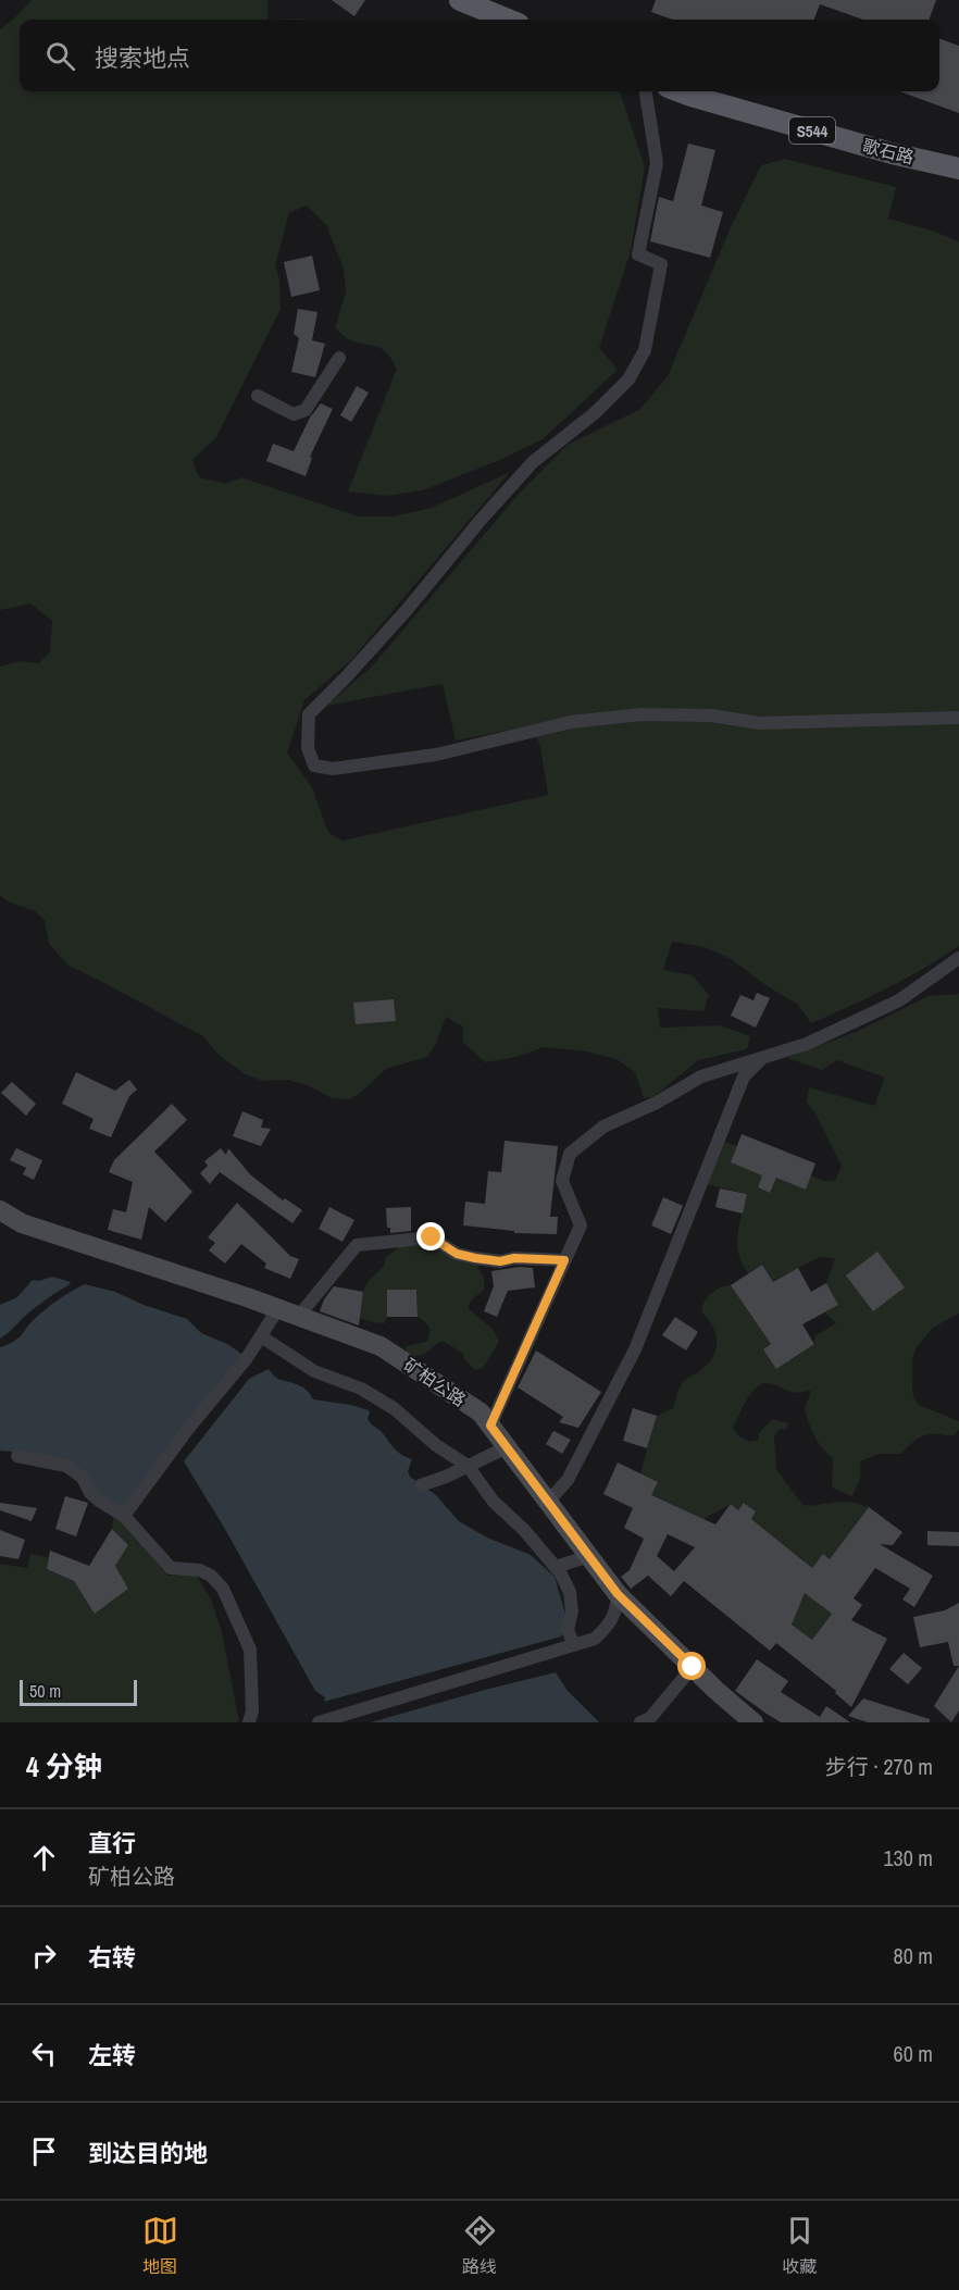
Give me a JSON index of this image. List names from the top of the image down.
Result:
{
  "streets": {
    "main road": ["S544", "歌石路"],
    "street": ["矿柏公路"]
  },
  "scale_bar": "50 m",
  "page": {
    "search": "搜索地点",
    "scale": "50 m",
    "heading": ["4 分钟", "步行 · 270 m"],
    "list": [
      ["直行", "矿柏公路", "130 m"],
      ["右转", "80 m"],
      ["左转", "60 m"],
      "到达目的地"
    ],
    "nav": ["地图", "路线", "收藏"]
  }
}
